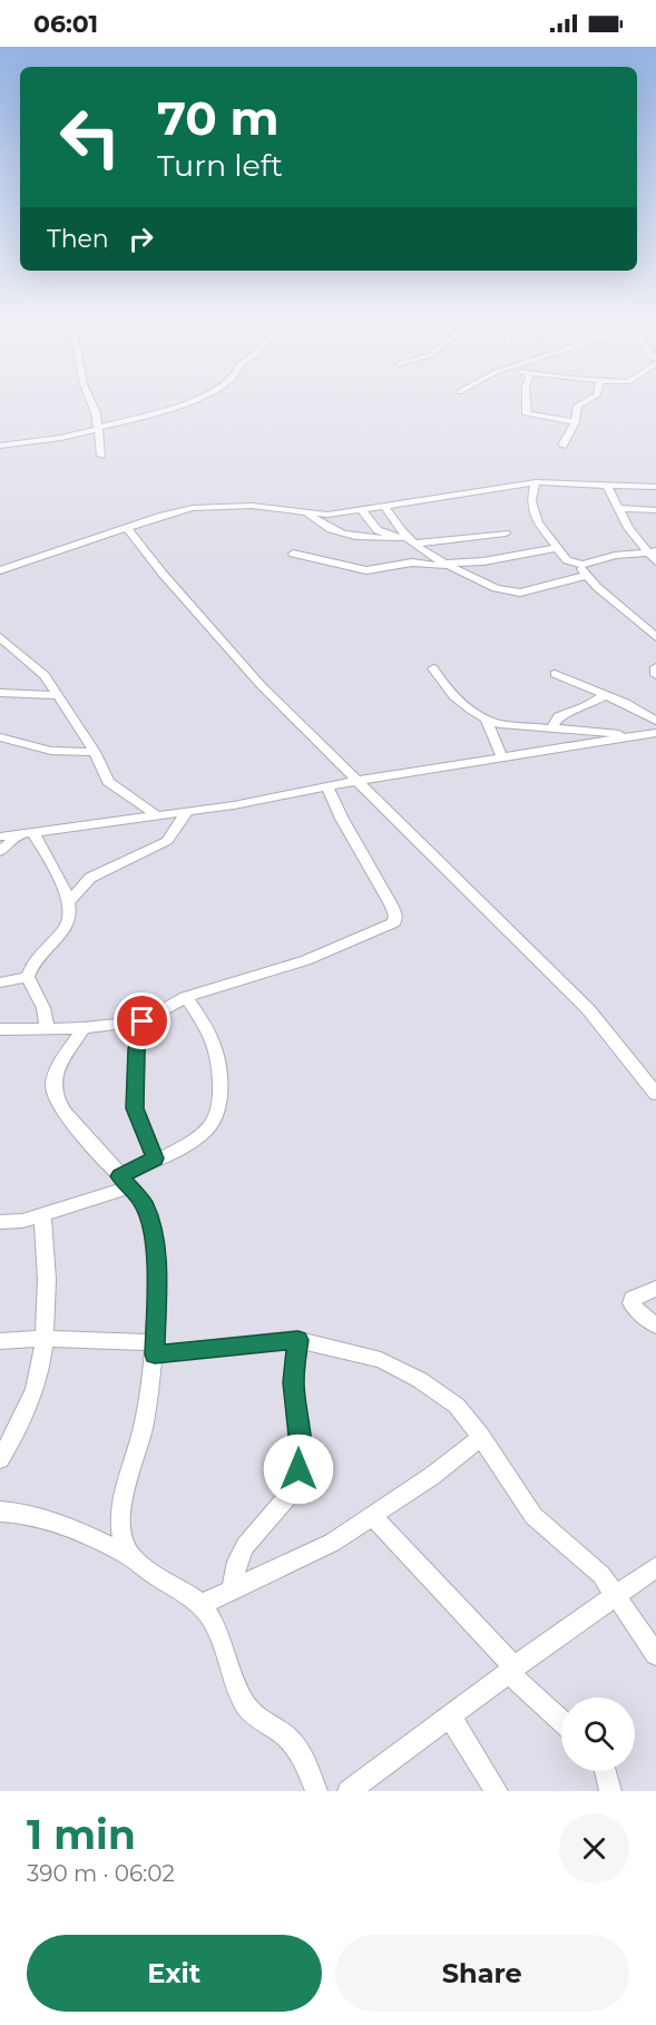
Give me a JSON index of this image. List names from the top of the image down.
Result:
{
  "page": {
    "status": "06:01",
    "turn": ["70 m", "Turn left"],
    "then": "Then",
    "heading": ["1 min", "390 m · 06:02"],
    "buttons": ["Exit", "Share"]
  }
}
